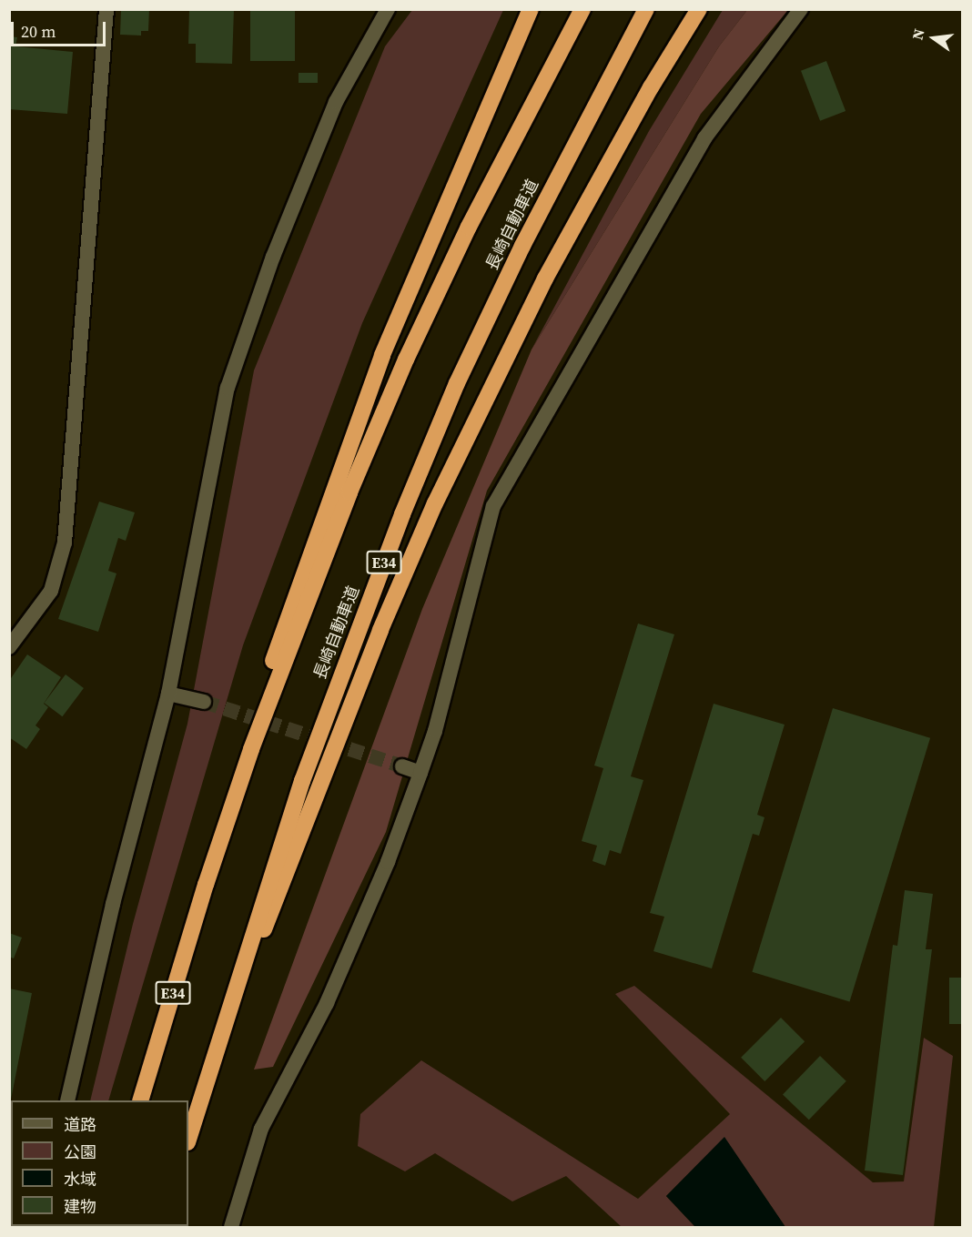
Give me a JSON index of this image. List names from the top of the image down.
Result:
{
  "streets": {
    "highway": ["長崎自動車道", "E34"]
  },
  "legend": [
    "道路",
    "公園",
    "水域",
    "建物"
  ],
  "scale_bar": "20 m",
  "north": "left"
}
